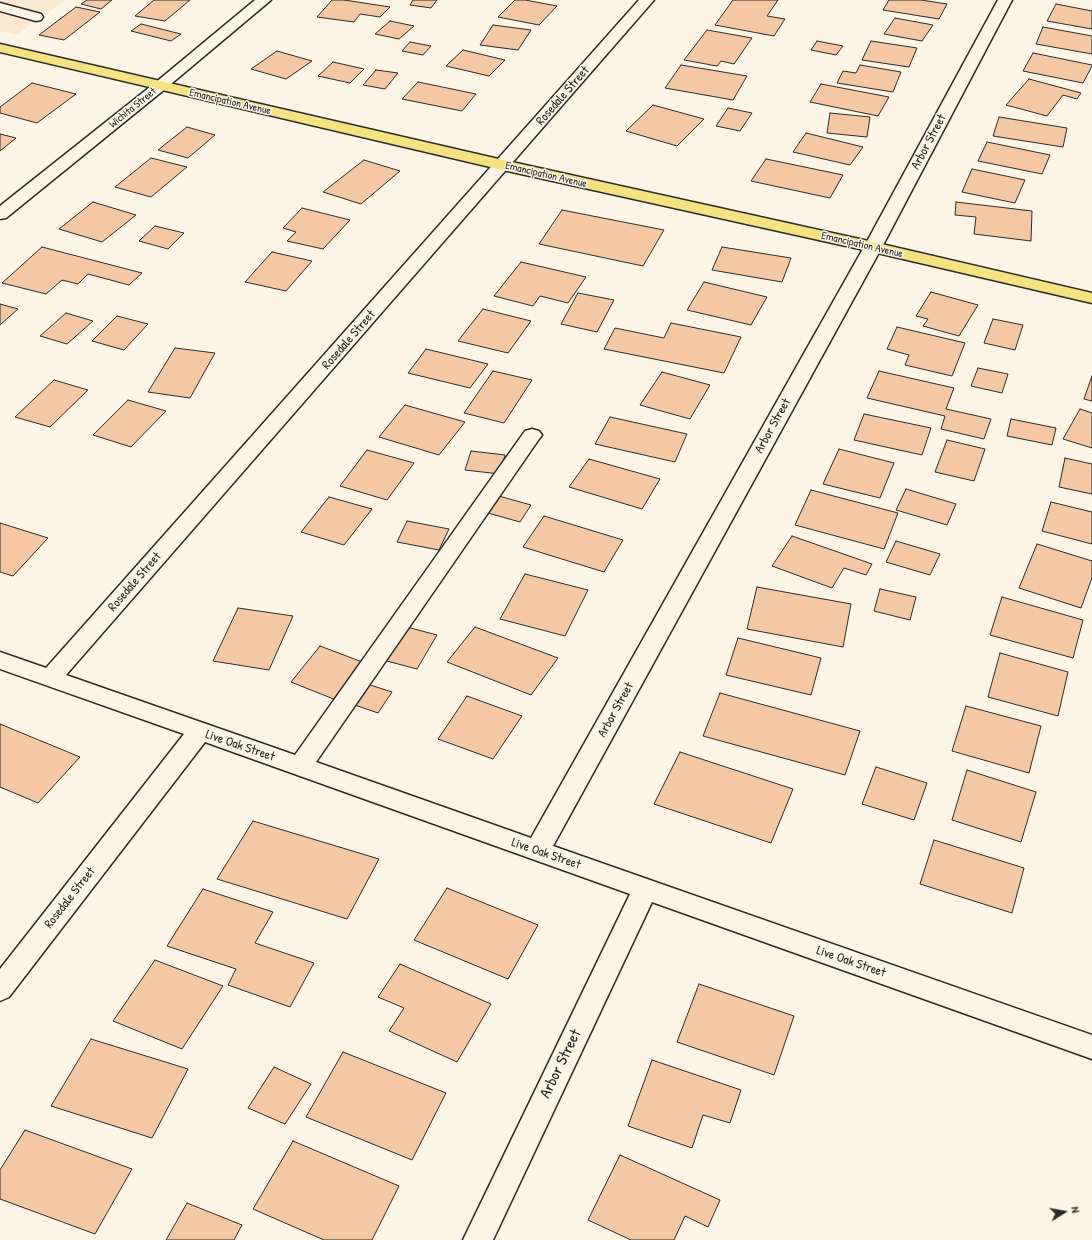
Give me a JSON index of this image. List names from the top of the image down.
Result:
{
  "streets": {
    "main road": ["Emancipation Avenue"],
    "street": [
      "Rosedale Street",
      "Wichita Street",
      "Arbor Street",
      "Live Oak Street"
    ]
  },
  "crossings": [
    ["Rosedale Street", "Emancipation Avenue"],
    ["Rosedale Street", "Live Oak Street"],
    ["Emancipation Avenue", "Wichita Street"],
    ["Emancipation Avenue", "Arbor Street"],
    ["Arbor Street", "Live Oak Street"]
  ],
  "north": "right"
}
